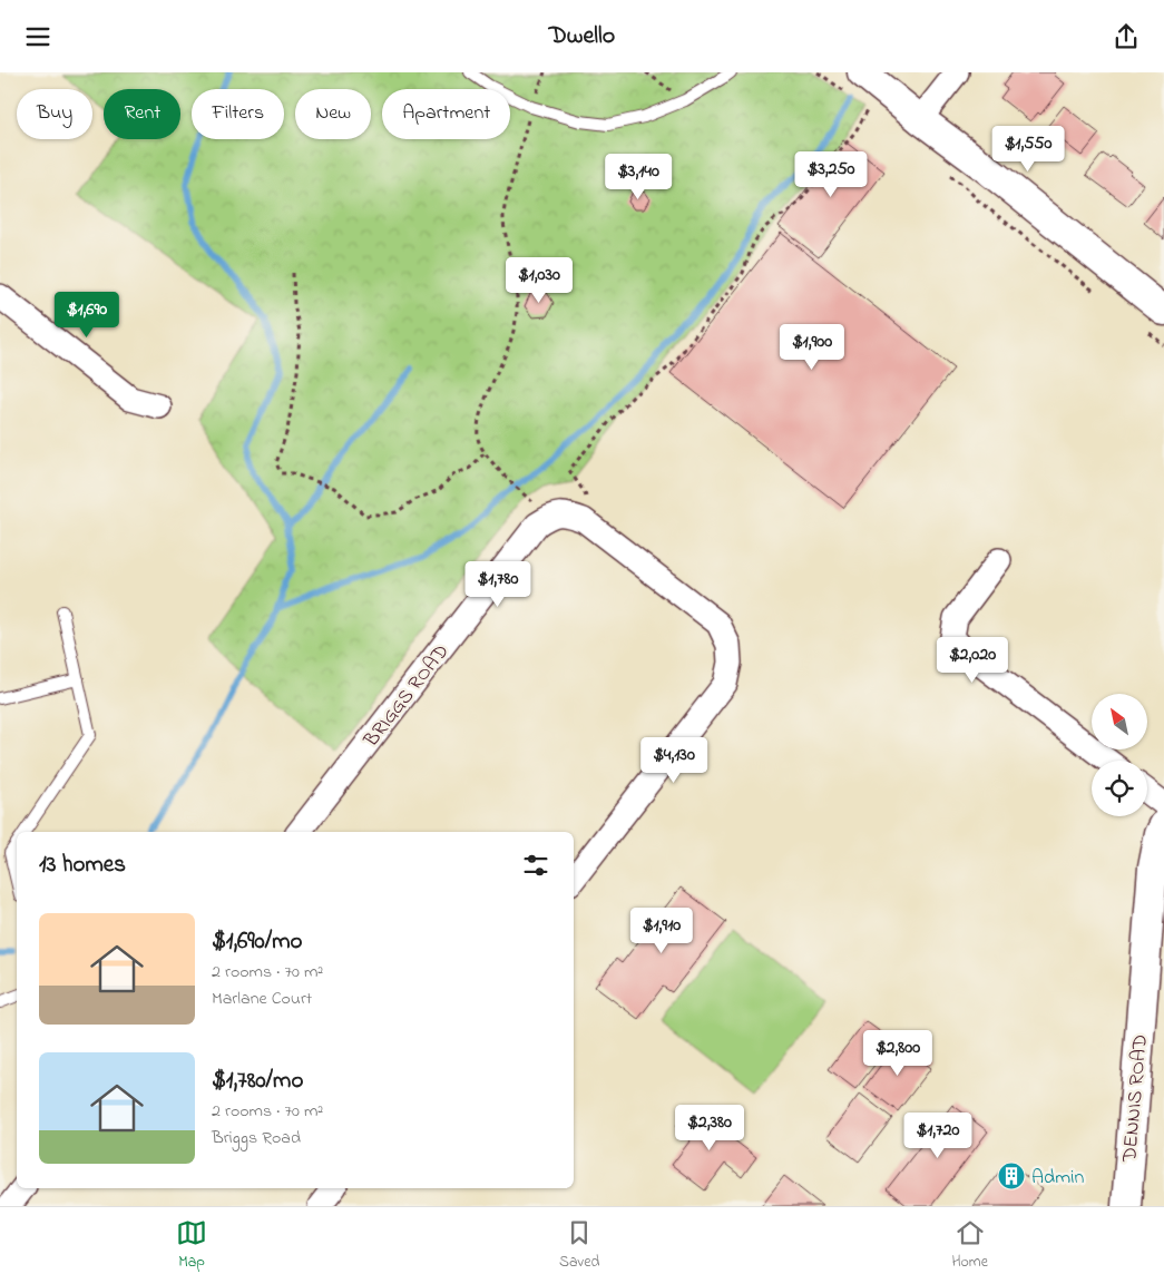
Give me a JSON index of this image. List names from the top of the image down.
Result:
{
  "streets": {
    "street": ["BRIGGS ROAD", "DENNIS ROAD"]
  },
  "places": {
    "building": ["Admin"]
  },
  "north": "top left",
  "page": {
    "header": "Dwello",
    "chip": [
      "Buy",
      "Rent",
      "Filters",
      "New",
      "Apartment"
    ],
    "price": [
      "$1,550",
      "$3,250",
      "$3,140",
      "$1,030",
      "$1,690",
      "$1,900",
      "$1,780",
      "$2,020",
      "$4,130",
      "$1,910",
      "$2,800",
      "$2,380",
      "$1,720"
    ],
    "heading": "13 homes",
    "list": [
      {
        "name": "$1,690/mo",
        "note": "2 rooms · 70 m² · Marlane Court"
      },
      {
        "name": "$1,780/mo",
        "note": "2 rooms · 70 m² · Briggs Road"
      }
    ],
    "tabs": ["Map", "Saved", "Home"]
  }
}
